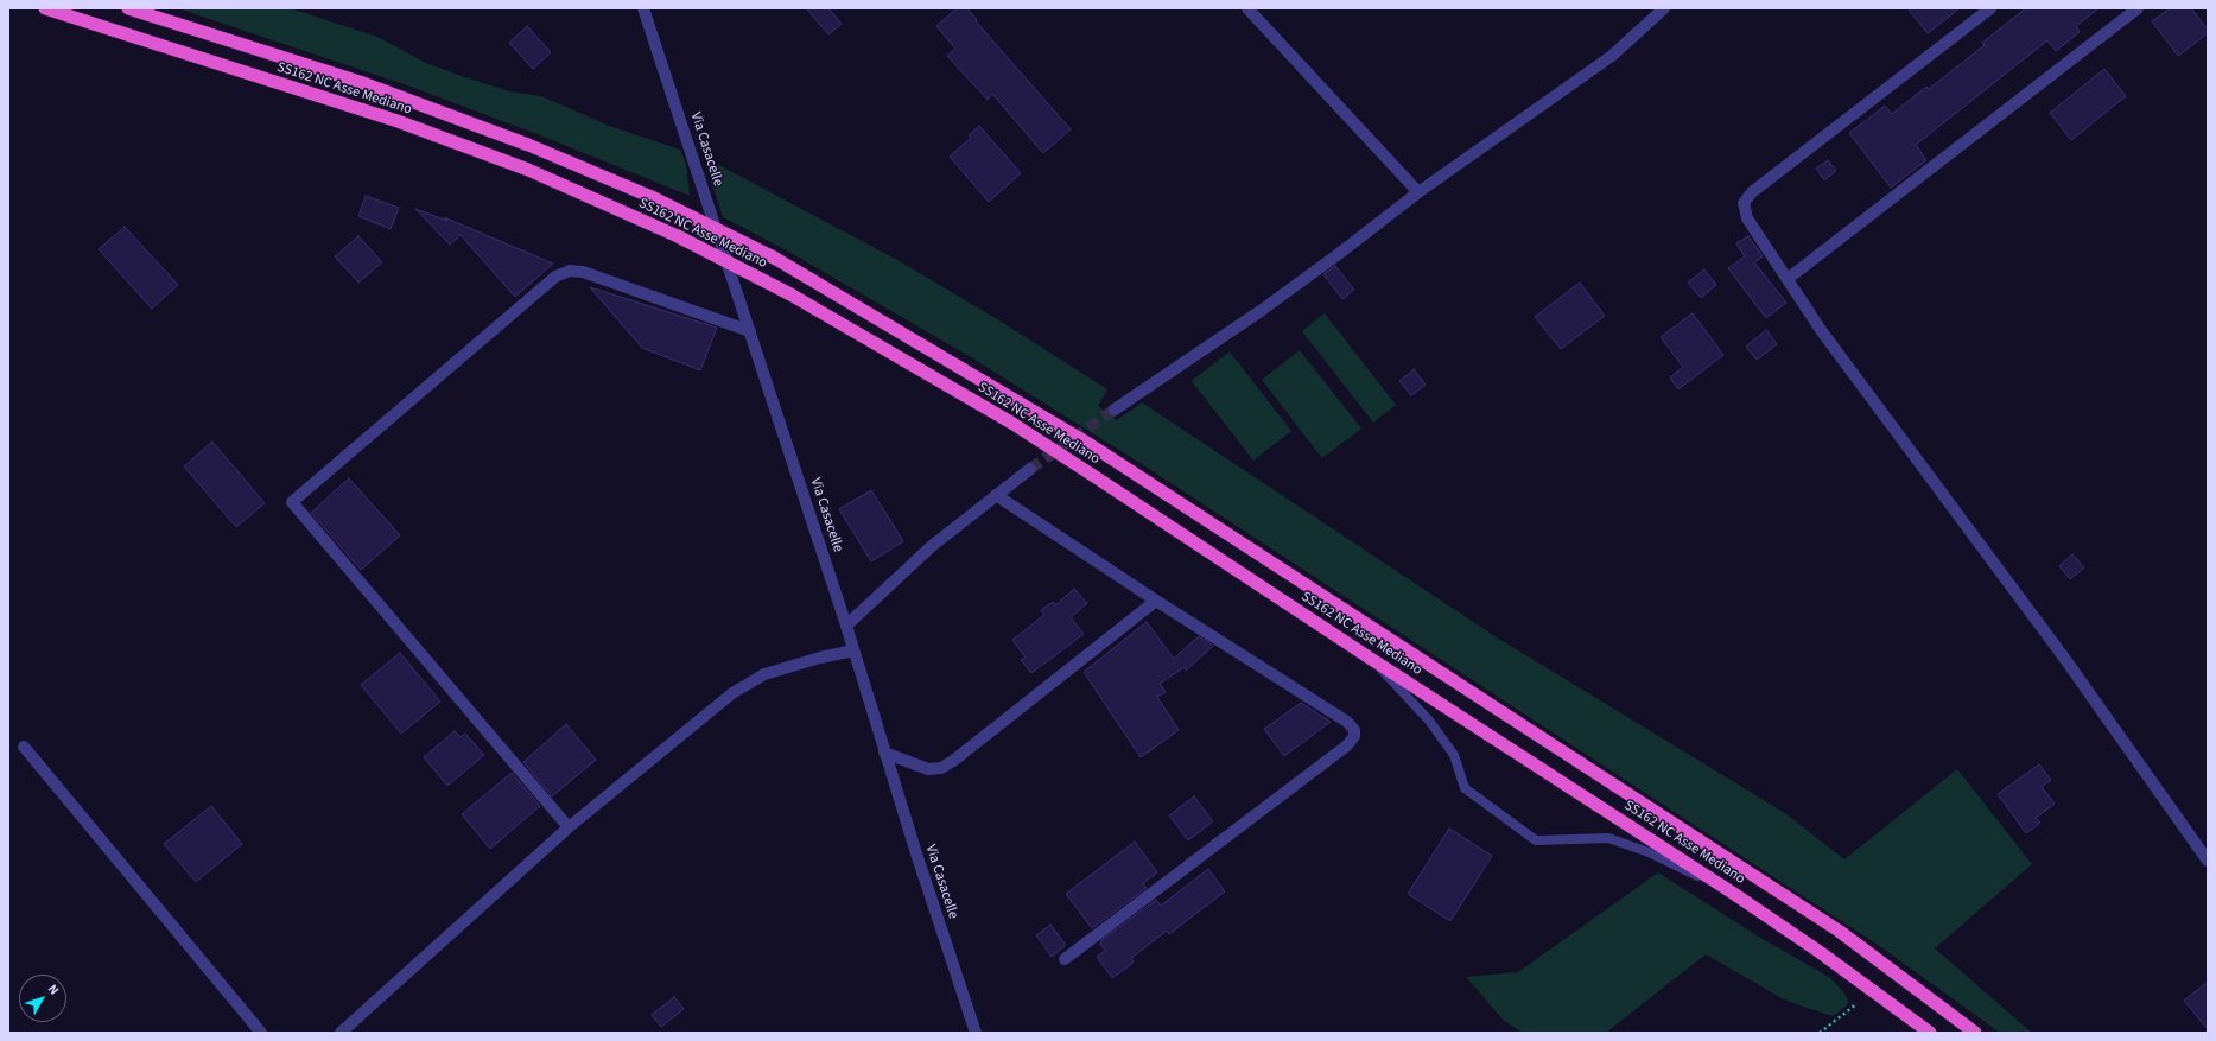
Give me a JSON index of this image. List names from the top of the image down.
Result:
{
  "streets": {
    "highway": ["SS162 NC Asse Mediano"],
    "street": ["Via Casacelle"]
  },
  "north": "top right"
}
